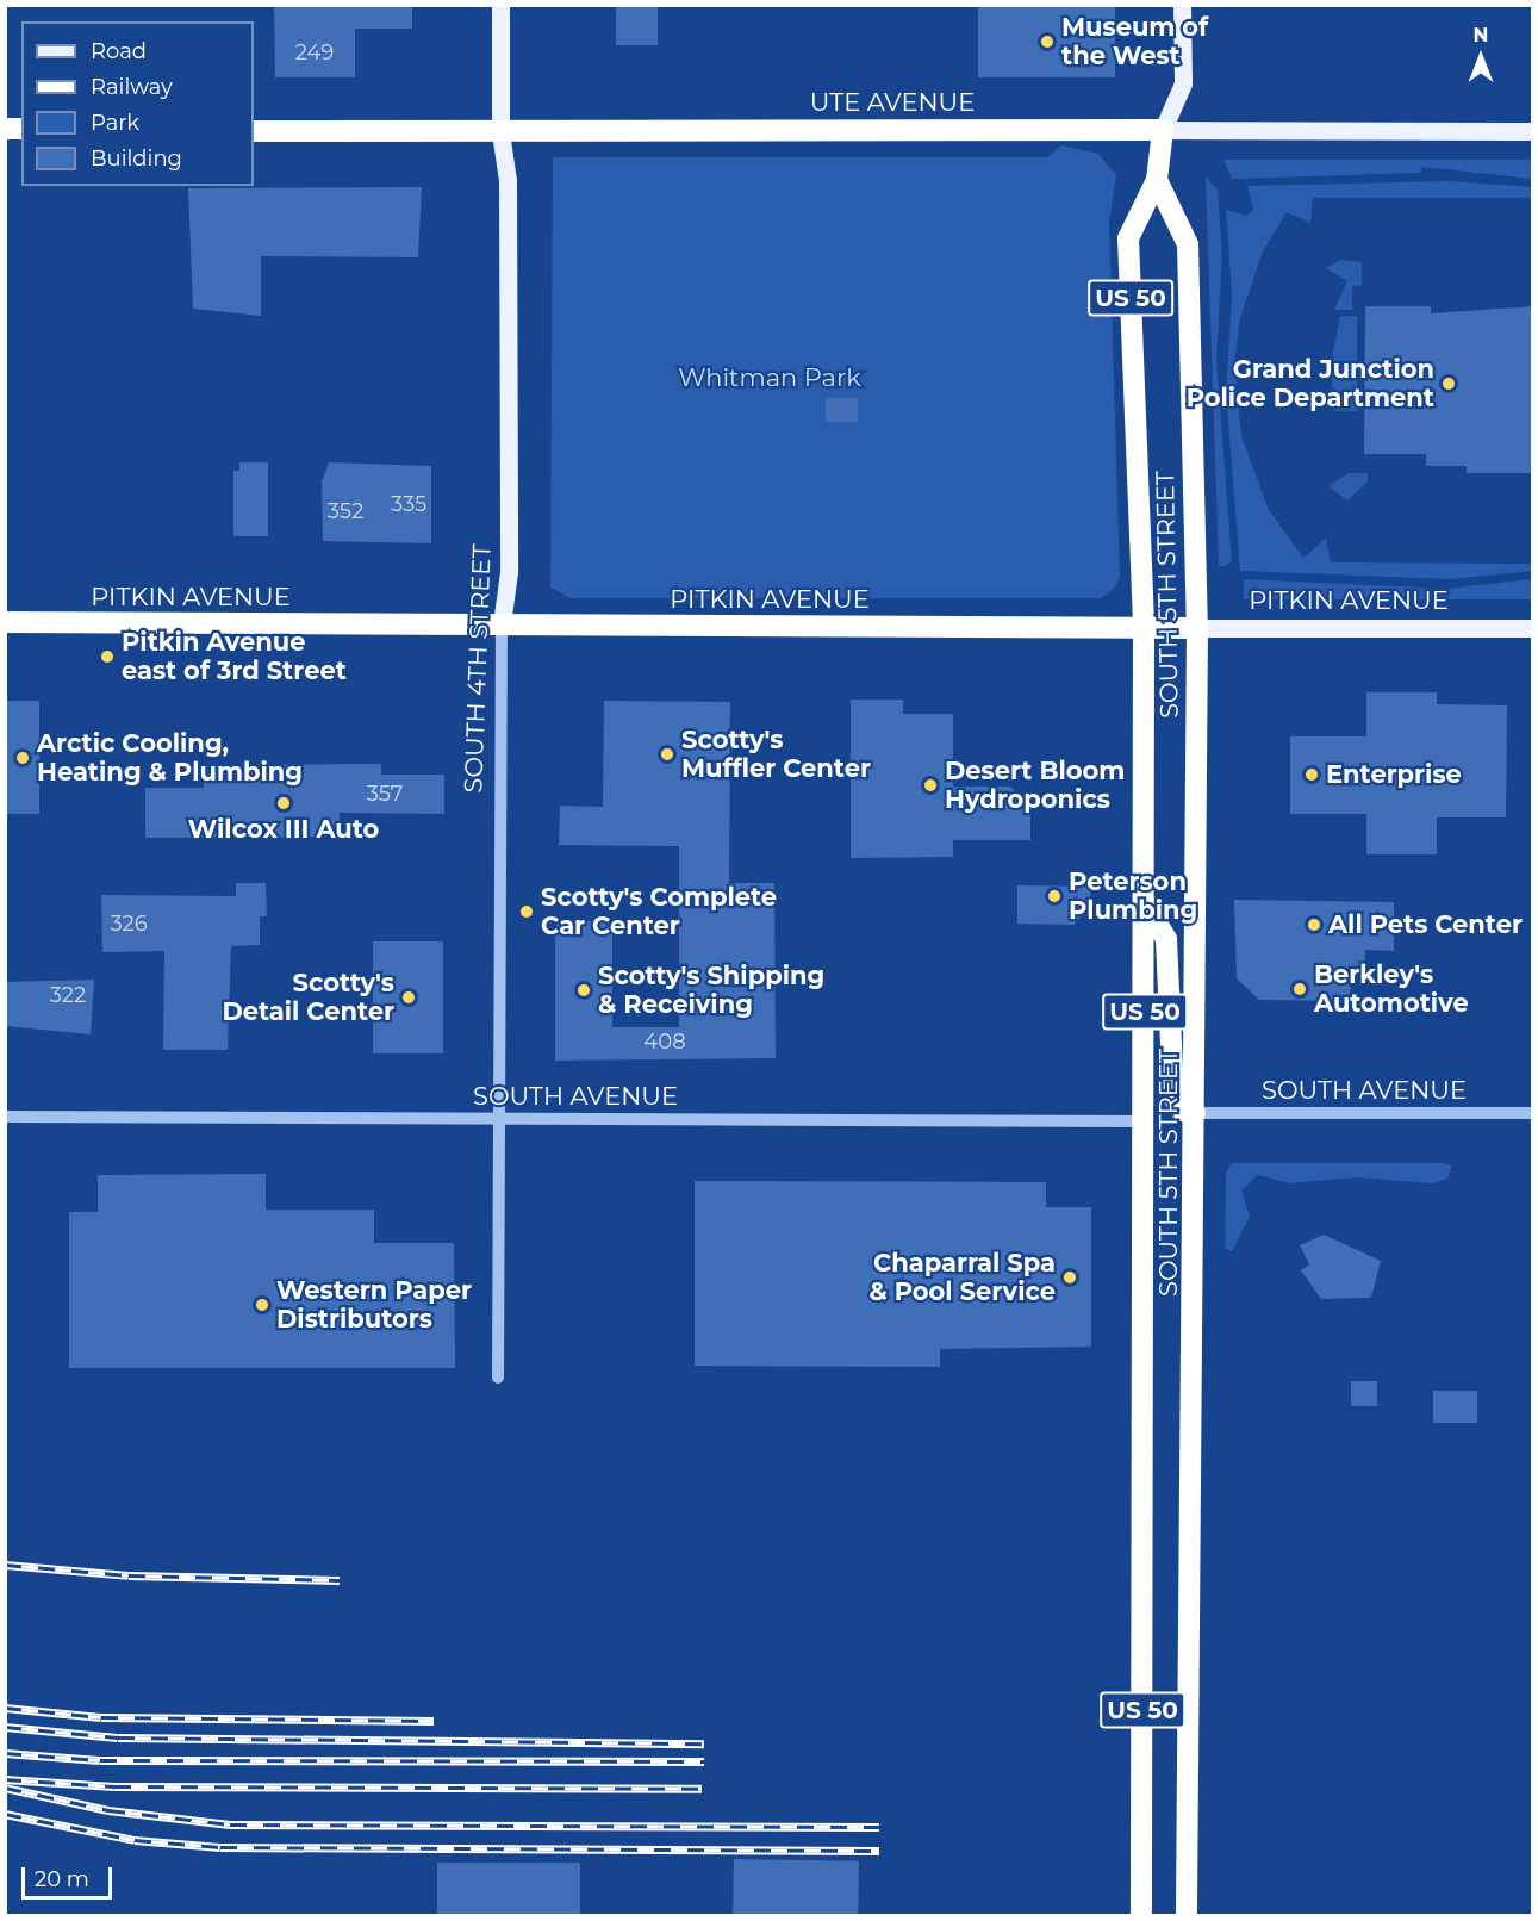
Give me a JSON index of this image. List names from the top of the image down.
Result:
{
  "streets": {
    "highway": [
      "UTE AVENUE",
      "US 50",
      "SOUTH 5TH STREET",
      "PITKIN AVENUE"
    ],
    "main road": ["SOUTH 4TH STREET"],
    "street": ["SOUTH AVENUE"]
  },
  "crossings": [
    ["UTE AVENUE", "SOUTH 5TH STREET"],
    ["UTE AVENUE", "SOUTH 4TH STREET"],
    ["SOUTH 5TH STREET", "PITKIN AVENUE"],
    ["SOUTH 5TH STREET", "SOUTH AVENUE"],
    ["PITKIN AVENUE", "SOUTH 4TH STREET"],
    ["SOUTH 4TH STREET", "SOUTH AVENUE"]
  ],
  "parks": ["Whitman Park"],
  "places": [
    "Museum of the West",
    "Grand Junction Police Department",
    "Pitkin Avenue east of 3rd Street",
    "Scotty's Muffler Center",
    "Arctic Cooling, Heating & Plumbing",
    "Enterprise",
    "Desert Bloom Hydroponics",
    "Wilcox III Auto",
    "Peterson Plumbing",
    "Scotty's Complete Car Center",
    "All Pets Center",
    "Berkley's Automotive",
    "Scotty's Shipping & Receiving",
    "Scotty's Detail Center",
    "Chaparral Spa & Pool Service",
    "Western Paper Distributors"
  ],
  "house_numbers": [
    "249",
    "335",
    "352",
    "357",
    "326",
    "322",
    "408"
  ],
  "legend": [
    "Road",
    "Railway",
    "Park",
    "Building"
  ],
  "scale_bar": "20 m",
  "north": "top"
}
